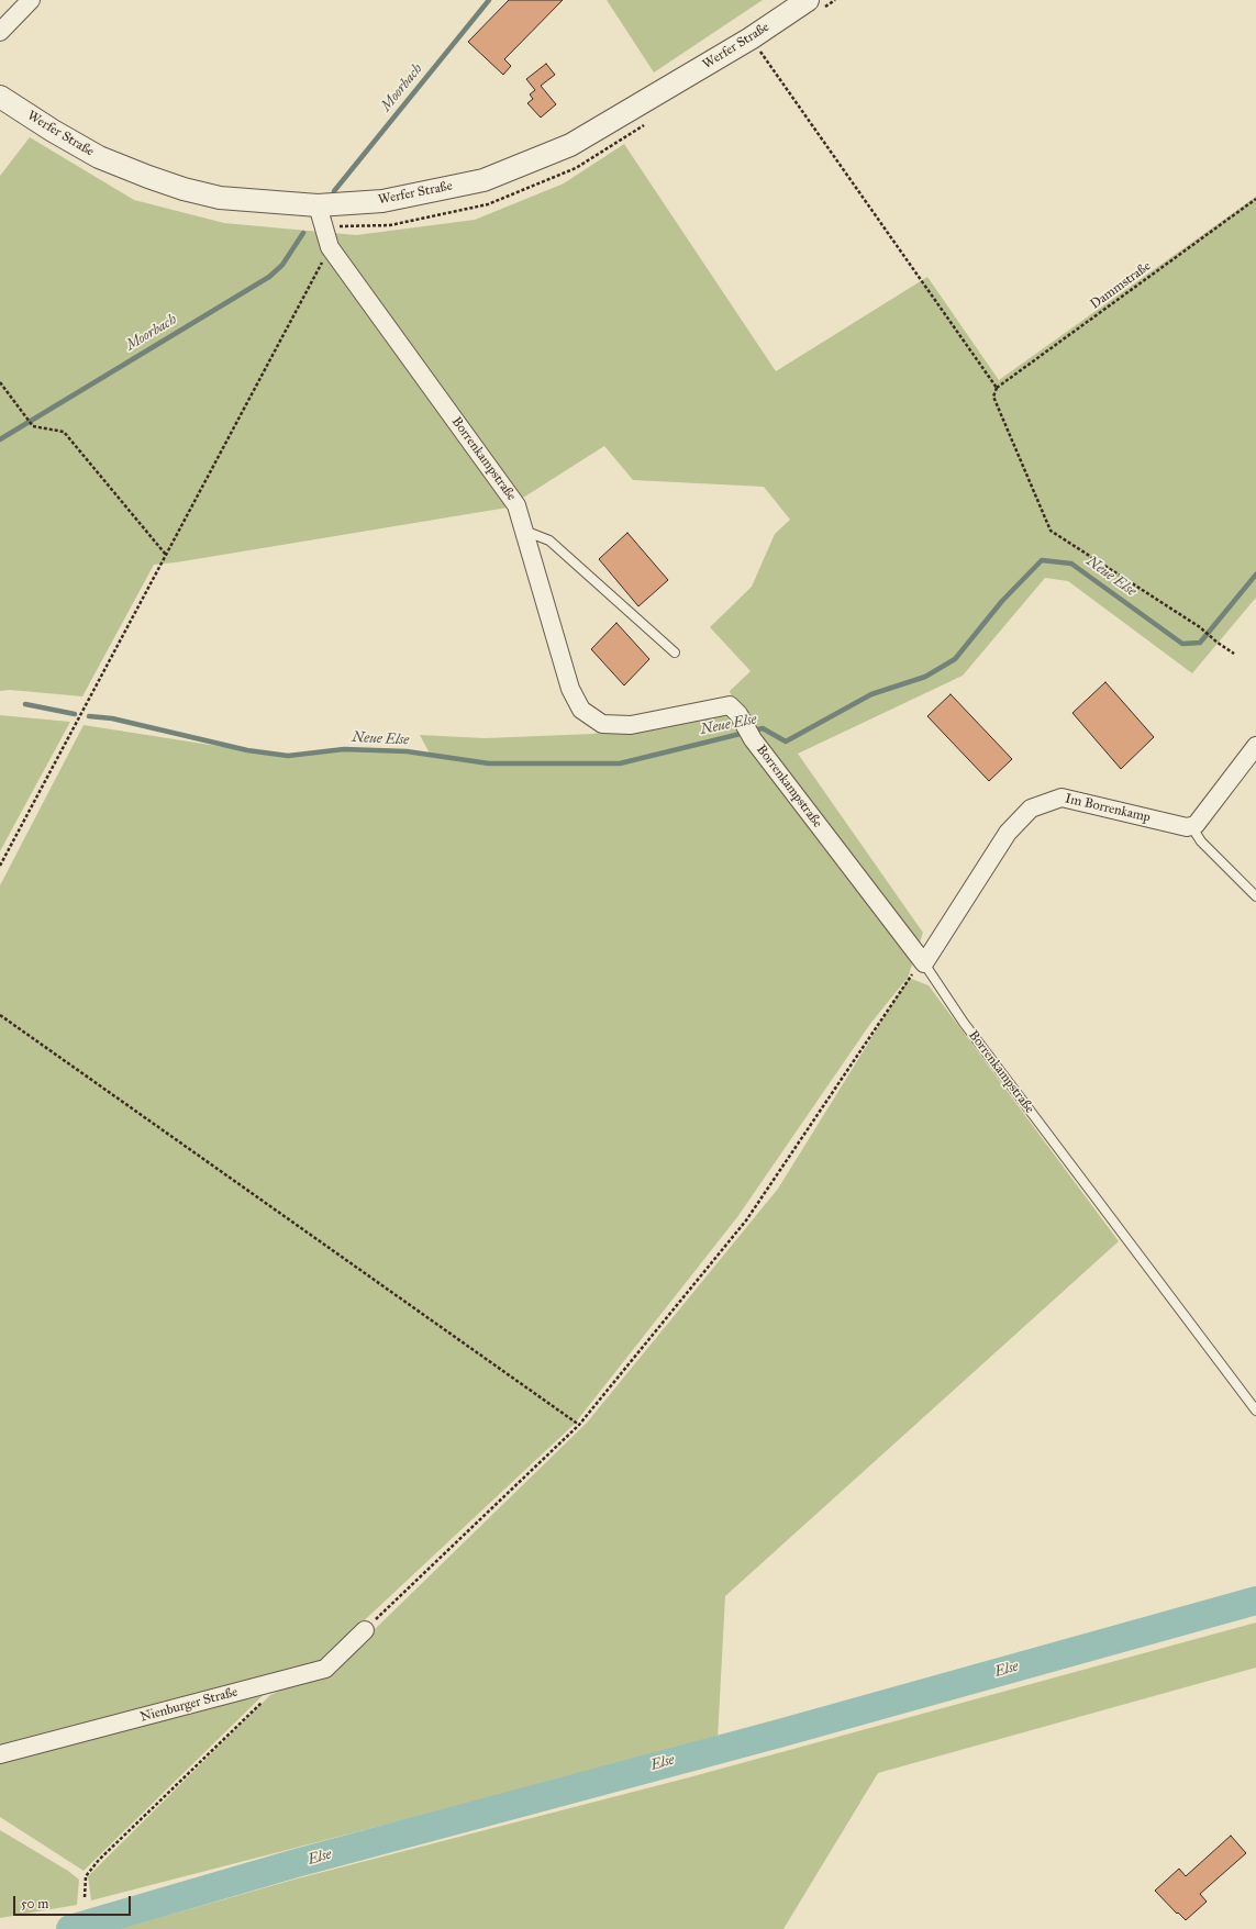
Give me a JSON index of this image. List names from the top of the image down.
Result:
{
  "streets": {
    "street": [
      "Werfer Straße",
      "Borrenkampstraße",
      "Im Borrenkamp",
      "Nienburger Straße"
    ],
    "path": ["Dammstraße"]
  },
  "crossings": [
    ["Werfer Straße", "Borrenkampstraße"],
    ["Borrenkampstraße", "Im Borrenkamp"]
  ],
  "water": ["Moorbach", "Neue Else", "Else"],
  "scale_bar": "50 m"
}
